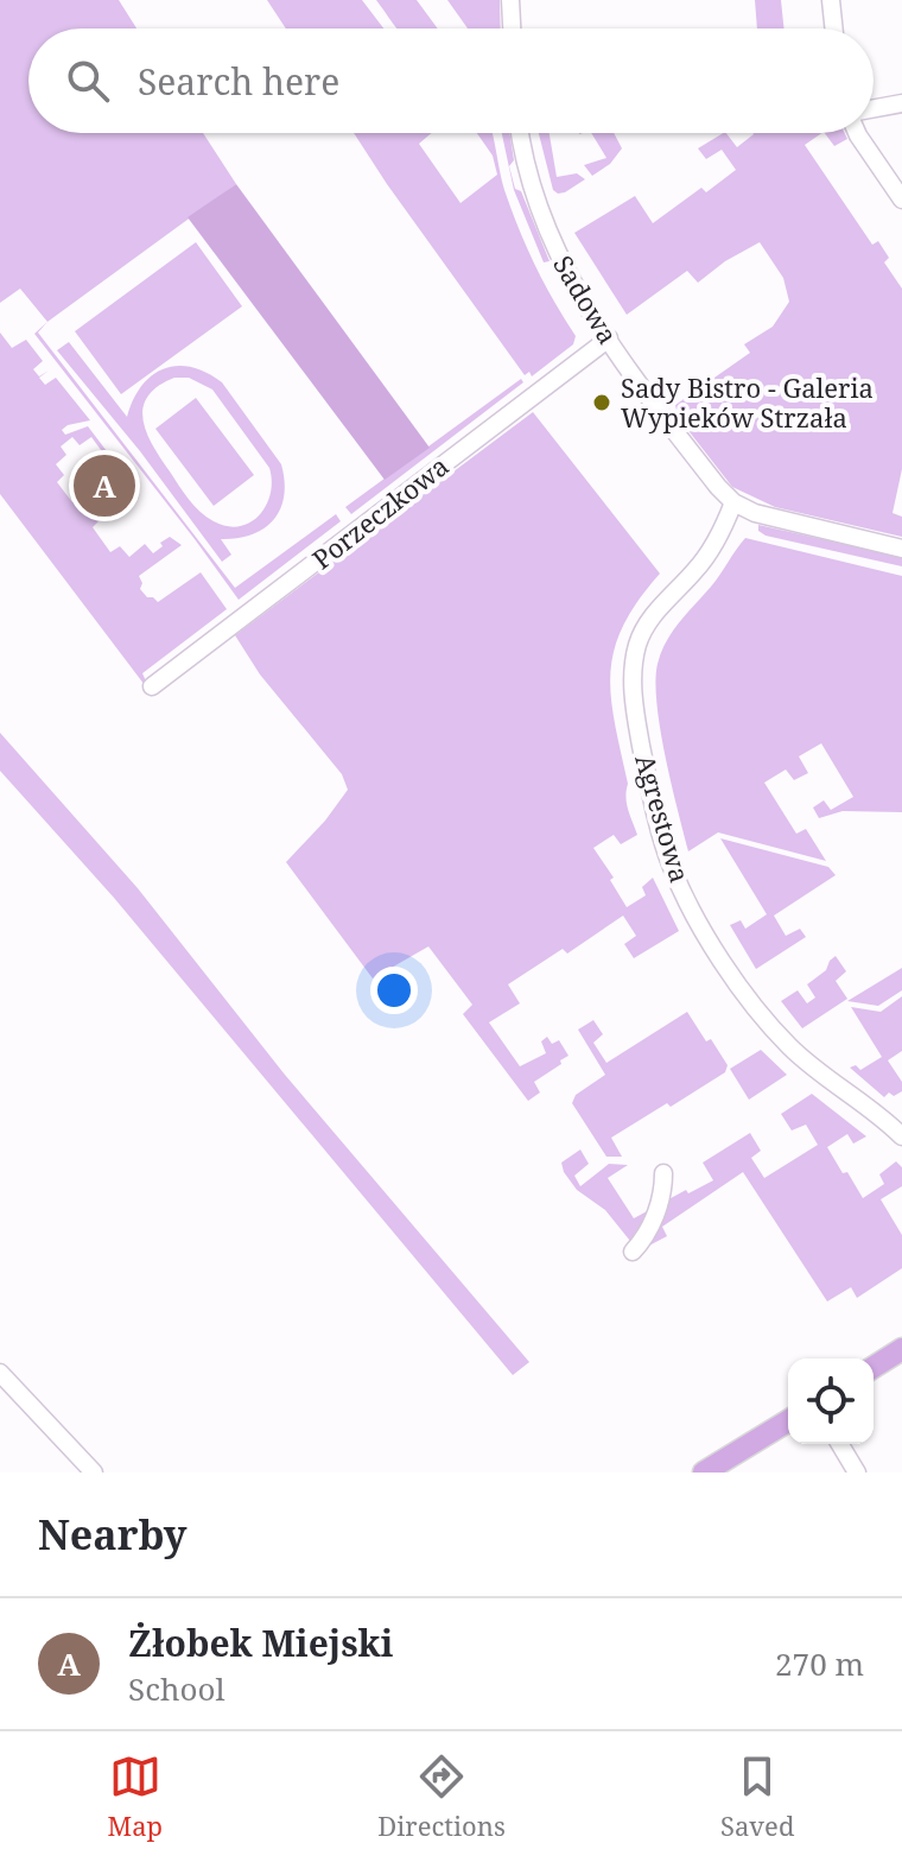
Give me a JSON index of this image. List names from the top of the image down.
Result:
{
  "streets": {
    "street": ["Sadowa", "Porzeczkowa", "Agrestowa"]
  },
  "crossings": [
    ["Sadowa", "Porzeczkowa"],
    ["Sadowa", "Agrestowa"]
  ],
  "places": ["Sady Bistro - Galeria Wypieków Strzała"],
  "page": {
    "search": "Search here",
    "pins": "A",
    "heading": "Nearby",
    "list": [
      {
        "mark": "A",
        "name": "Żłobek Miejski",
        "note": "School",
        "value": "270 m"
      }
    ],
    "nav": ["Map", "Directions", "Saved"]
  }
}
